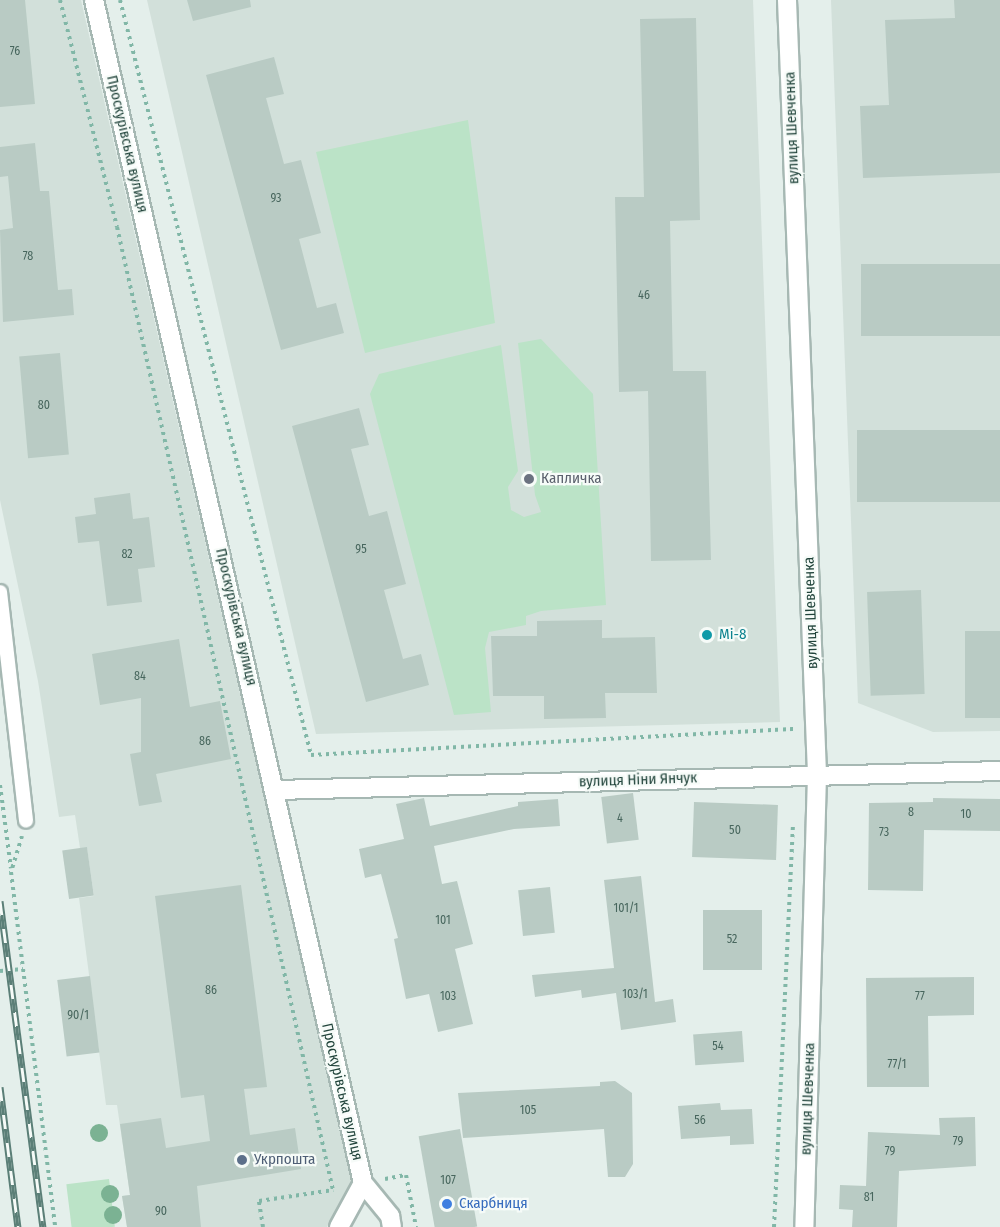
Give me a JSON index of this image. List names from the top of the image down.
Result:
{
  "streets": {
    "street": ["вулиця Шевченка", "Проскурівська вулиця", "вулиця Ніни Янчук"]
  },
  "crossings": [
    ["вулиця Шевченка", "вулиця Ніни Янчук"],
    ["Проскурівська вулиця", "вулиця Ніни Янчук"]
  ],
  "places": [
    "Капличка",
    "Mi-8",
    "Укрпошта",
    "Скарбниця"
  ],
  "house_numbers": [
    "76",
    "93",
    "78",
    "46",
    "80",
    "95",
    "82",
    "84",
    "86",
    "8",
    "10",
    "4",
    "50",
    "73",
    "101/1",
    "101",
    "52",
    "86",
    "103/1",
    "103",
    "77",
    "90/1",
    "54",
    "77/1",
    "105",
    "56",
    "79",
    "79",
    "107",
    "81",
    "90"
  ]
}
